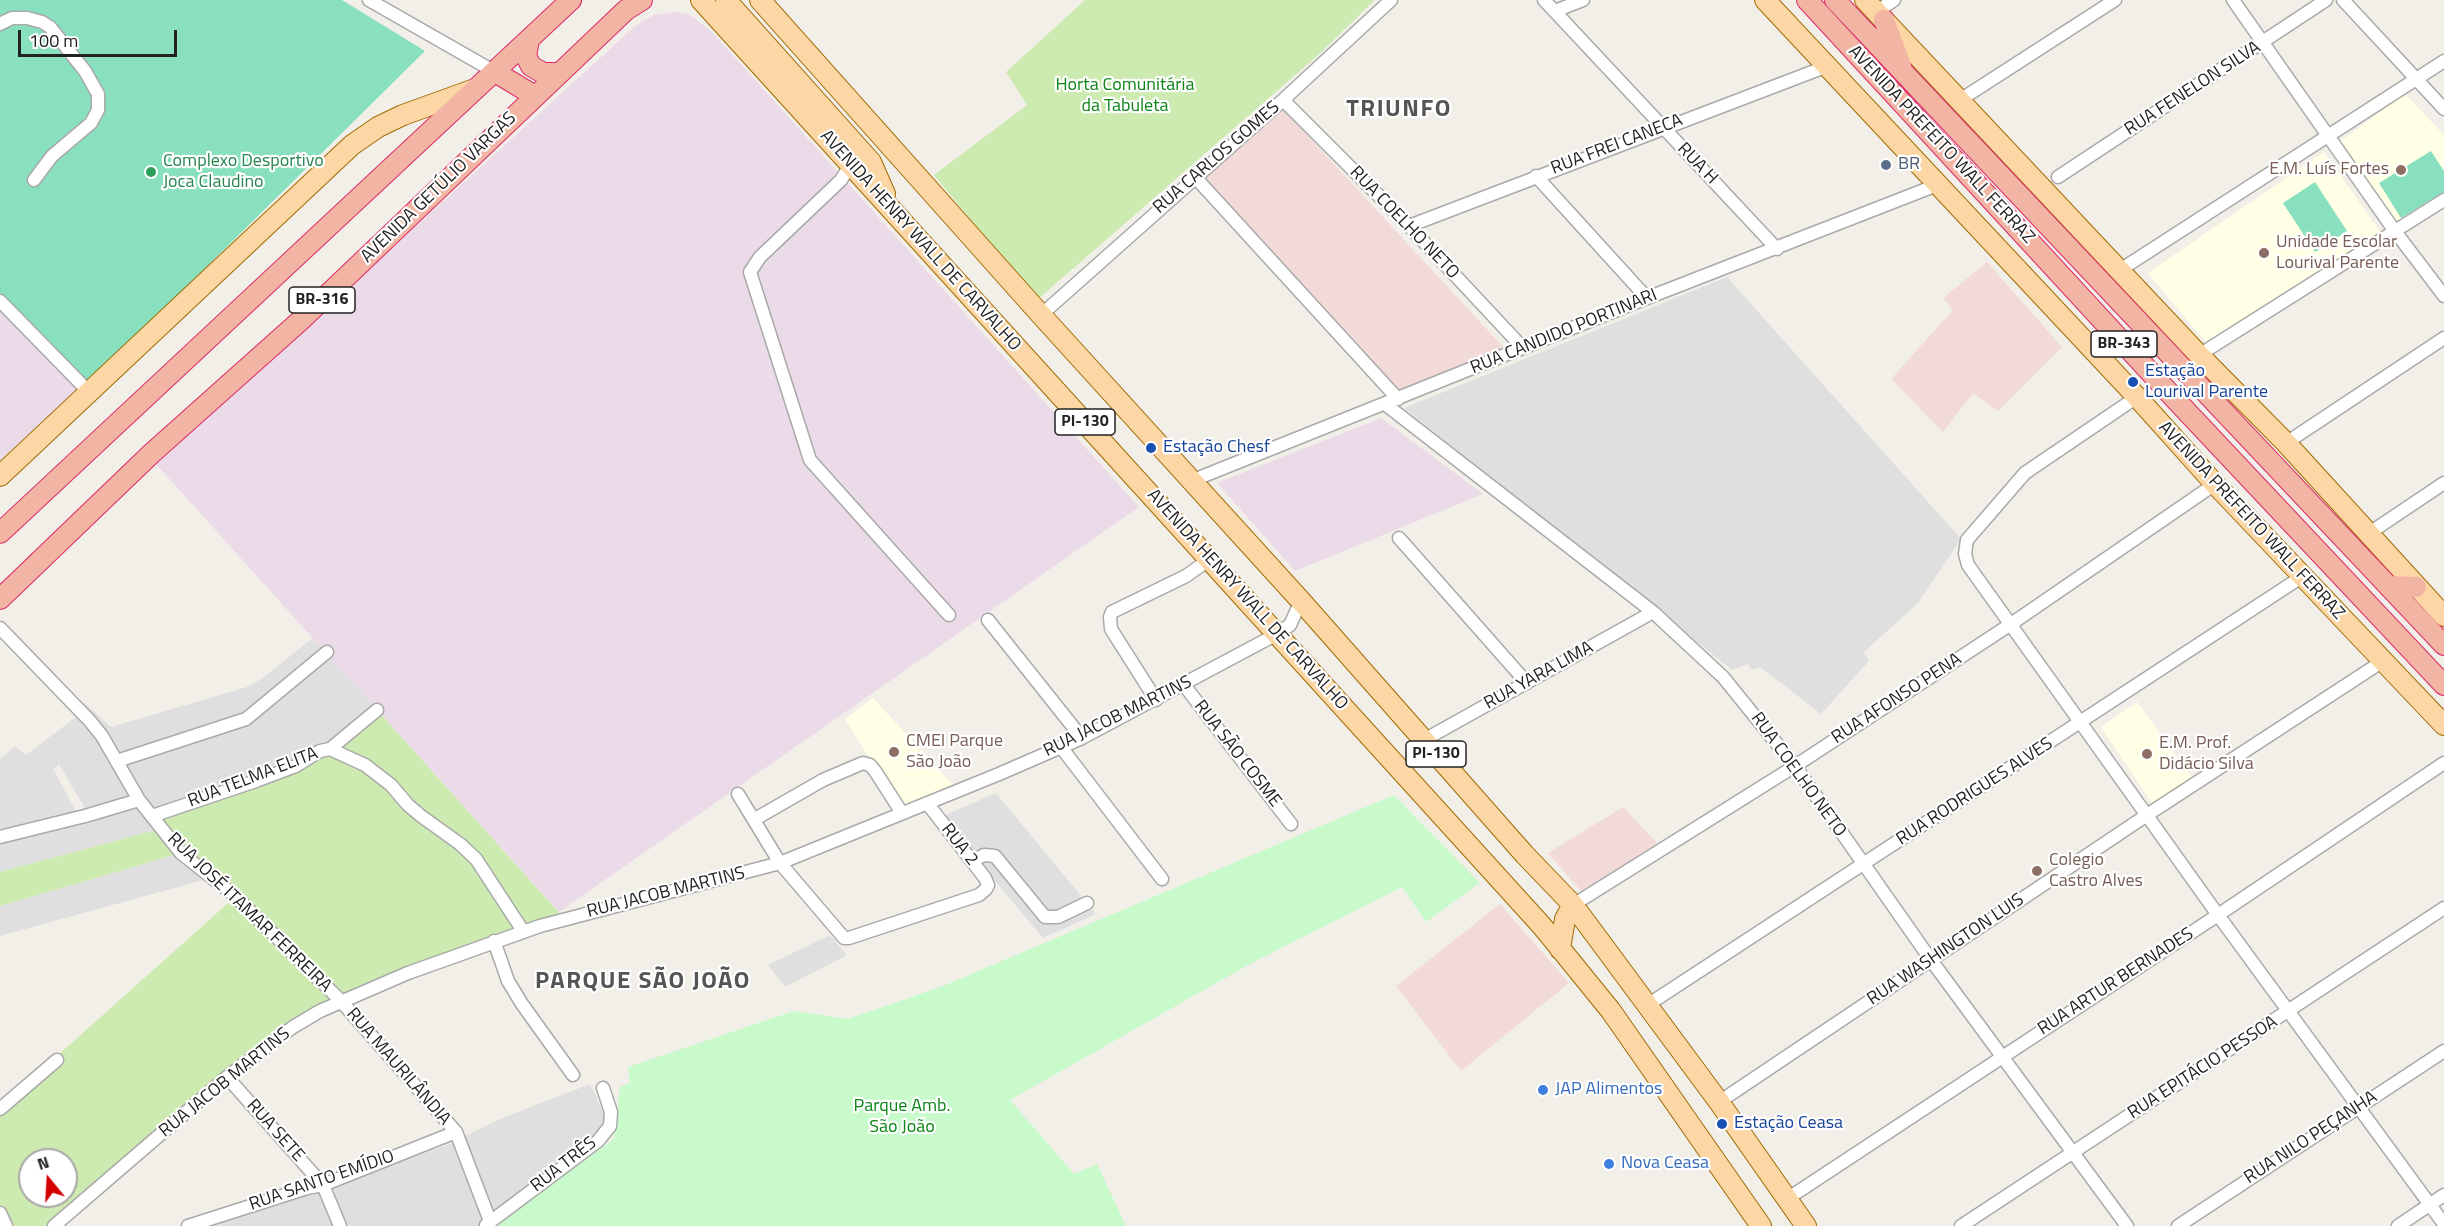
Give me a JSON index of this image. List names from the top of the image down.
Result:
{
  "streets": {
    "highway": [
      "AVENIDA PREFEITO WALL FERRAZ",
      "AVENIDA GETÚLIO VARGAS",
      "BR-316",
      "BR-343"
    ],
    "main road": ["AVENIDA HENRY WALL DE CARVALHO", "PI-130"],
    "street": [
      "RUA FENELON SILVA",
      "RUA FREI CANECA",
      "RUA CARLOS GOMES",
      "RUA H",
      "RUA COELHO NETO",
      "RUA CANDIDO PORTINARI",
      "RUA YARA LIMA",
      "RUA AFONSO PENA",
      "RUA JACOB MARTINS",
      "RUA SÃO COSME",
      "RUA TELMA ELITA",
      "RUA RODRIGUES ALVES",
      "RUA 2",
      "RUA JOSÉ ITAMAR FERREIRA",
      "RUA WASHINGTON LUIS",
      "RUA ARTUR BERNADES",
      "RUA MAURILÂNDIA",
      "RUA EPITÁCIO PESSOA",
      "RUA SETE",
      "RUA NILO PEÇANHA",
      "RUA TRÊS",
      "RUA SANTO EMÍDIO"
    ]
  },
  "crossings": [
    ["RUA FREI CANECA", "AVENIDA PREFEITO WALL FERRAZ"],
    ["RUA FREI CANECA", "RUA H"],
    ["RUA FREI CANECA", "RUA COELHO NETO"],
    ["AVENIDA PREFEITO WALL FERRAZ", "RUA CANDIDO PORTINARI"],
    ["AVENIDA PREFEITO WALL FERRAZ", "RUA AFONSO PENA"],
    ["AVENIDA PREFEITO WALL FERRAZ", "RUA RODRIGUES ALVES"],
    ["AVENIDA PREFEITO WALL FERRAZ", "RUA WASHINGTON LUIS"],
    ["RUA CARLOS GOMES", "RUA COELHO NETO"],
    ["RUA CARLOS GOMES", "PI-130"],
    ["RUA H", "RUA CANDIDO PORTINARI"],
    ["RUA COELHO NETO", "RUA CANDIDO PORTINARI"],
    ["RUA COELHO NETO", "RUA YARA LIMA"],
    ["RUA COELHO NETO", "RUA AFONSO PENA"],
    ["RUA COELHO NETO", "RUA RODRIGUES ALVES"],
    ["RUA COELHO NETO", "RUA WASHINGTON LUIS"],
    ["RUA COELHO NETO", "RUA ARTUR BERNADES"],
    ["RUA COELHO NETO", "RUA EPITÁCIO PESSOA"],
    ["AVENIDA HENRY WALL DE CARVALHO", "RUA JACOB MARTINS"],
    ["RUA CANDIDO PORTINARI", "PI-130"],
    ["PI-130", "RUA YARA LIMA"],
    ["PI-130", "RUA AFONSO PENA"],
    ["PI-130", "RUA JACOB MARTINS"],
    ["PI-130", "RUA RODRIGUES ALVES"],
    ["PI-130", "RUA WASHINGTON LUIS"],
    ["PI-130", "RUA ARTUR BERNADES"],
    ["RUA JACOB MARTINS", "RUA SÃO COSME"],
    ["RUA JACOB MARTINS", "RUA 2"],
    ["RUA JACOB MARTINS", "RUA JOSÉ ITAMAR FERREIRA"],
    ["RUA JACOB MARTINS", "RUA MAURILÂNDIA"],
    ["RUA JACOB MARTINS", "RUA SETE"],
    ["RUA TELMA ELITA", "RUA JOSÉ ITAMAR FERREIRA"],
    ["RUA JOSÉ ITAMAR FERREIRA", "RUA MAURILÂNDIA"],
    ["RUA MAURILÂNDIA", "RUA SANTO EMÍDIO"],
    ["RUA SETE", "RUA SANTO EMÍDIO"]
  ],
  "districts": ["TRIUNFO", "PARQUE SÃO JOÃO"],
  "parks": ["Horta Comunitária da Tabuleta", "Parque Amb. São João"],
  "places": [
    "BR",
    "E.M. Luís Fortes",
    "Complexo Desportivo Joca Claudino",
    "Unidade Escolar Lourival Parente",
    "Estação Lourival Parente",
    "Estação Chesf",
    "CMEI Parque São João",
    "E.M. Prof. Didácio Silva",
    "Colegio Castro Alves",
    "JAP Alimentos",
    "Estação Ceasa",
    "Nova Ceasa"
  ],
  "scale_bar": "100 m",
  "north": "top"
}
